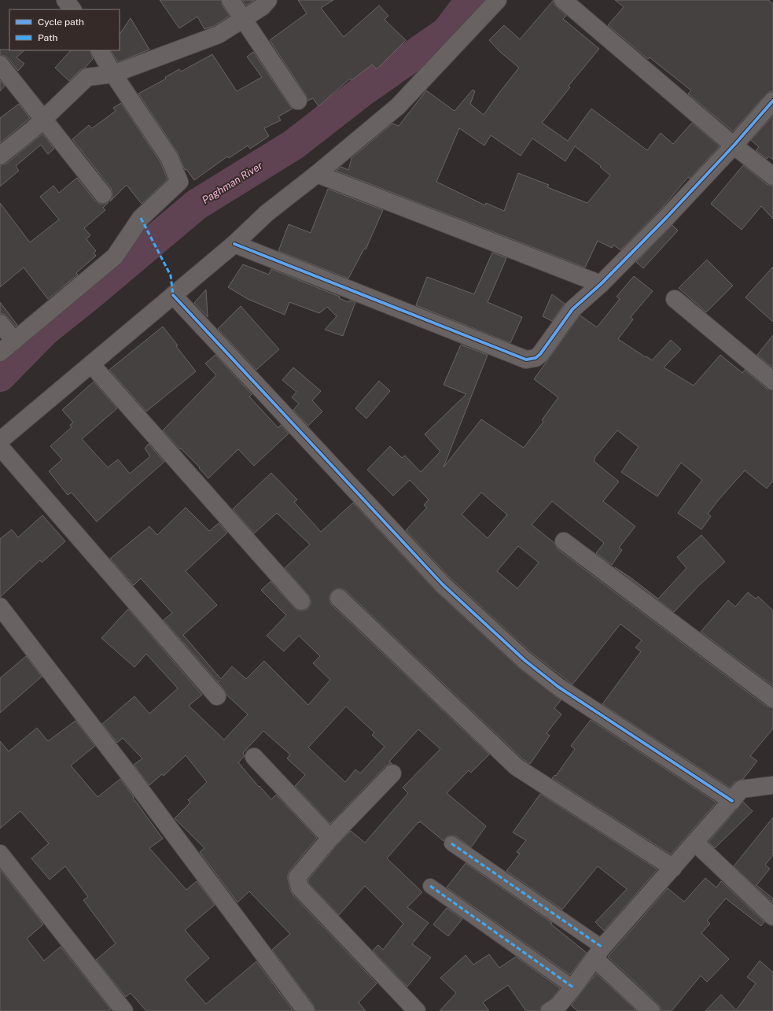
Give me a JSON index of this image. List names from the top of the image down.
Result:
{
  "water": ["Paghman River"],
  "legend": ["Cycle path", "Path"]
}
